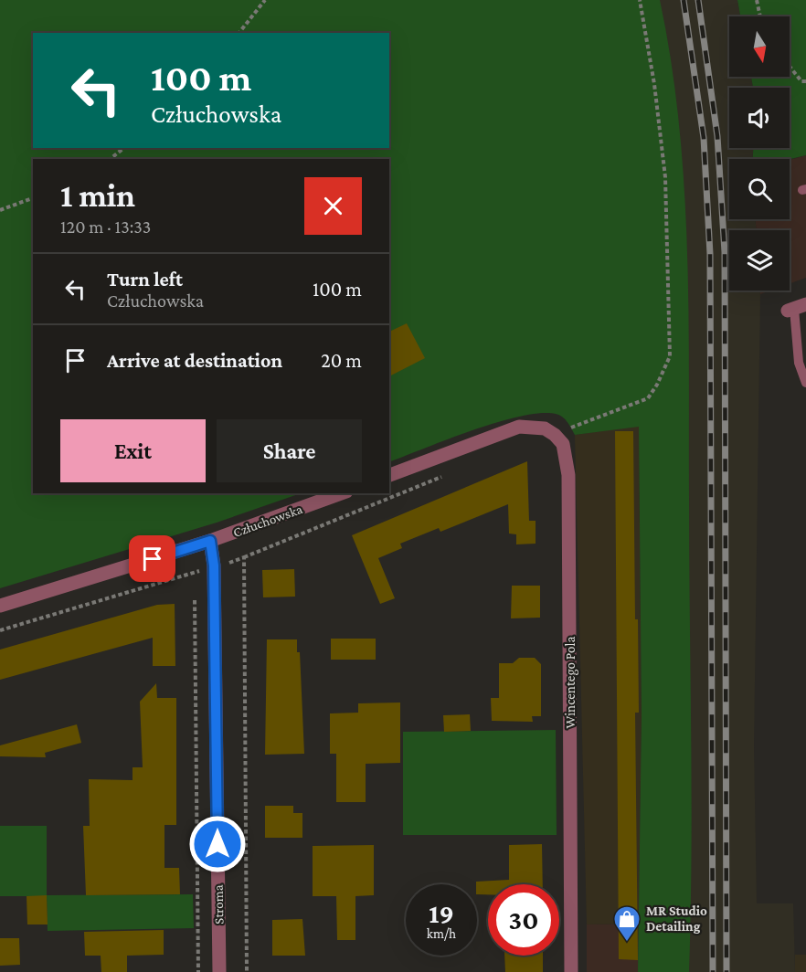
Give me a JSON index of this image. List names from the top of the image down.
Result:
{
  "streets": {
    "street": ["Człuchowska", "Wincentego Pola", "Stroma"]
  },
  "crossings": [
    ["Człuchowska", "Stroma"]
  ],
  "places": {
    "shop": ["MR Studio Detailing"]
  },
  "north": "bottom",
  "page": {
    "turn": ["100 m", "Człuchowska"],
    "heading": ["1 min", "120 m · 13:33"],
    "list": [
      {
        "name": "Turn left",
        "note": "Człuchowska",
        "value": "100 m"
      },
      {
        "name": "Arrive at destination",
        "value": "20 m"
      }
    ],
    "buttons": ["Exit", "Share"],
    "speed": "19 km/h",
    "limit": "30"
  }
}
